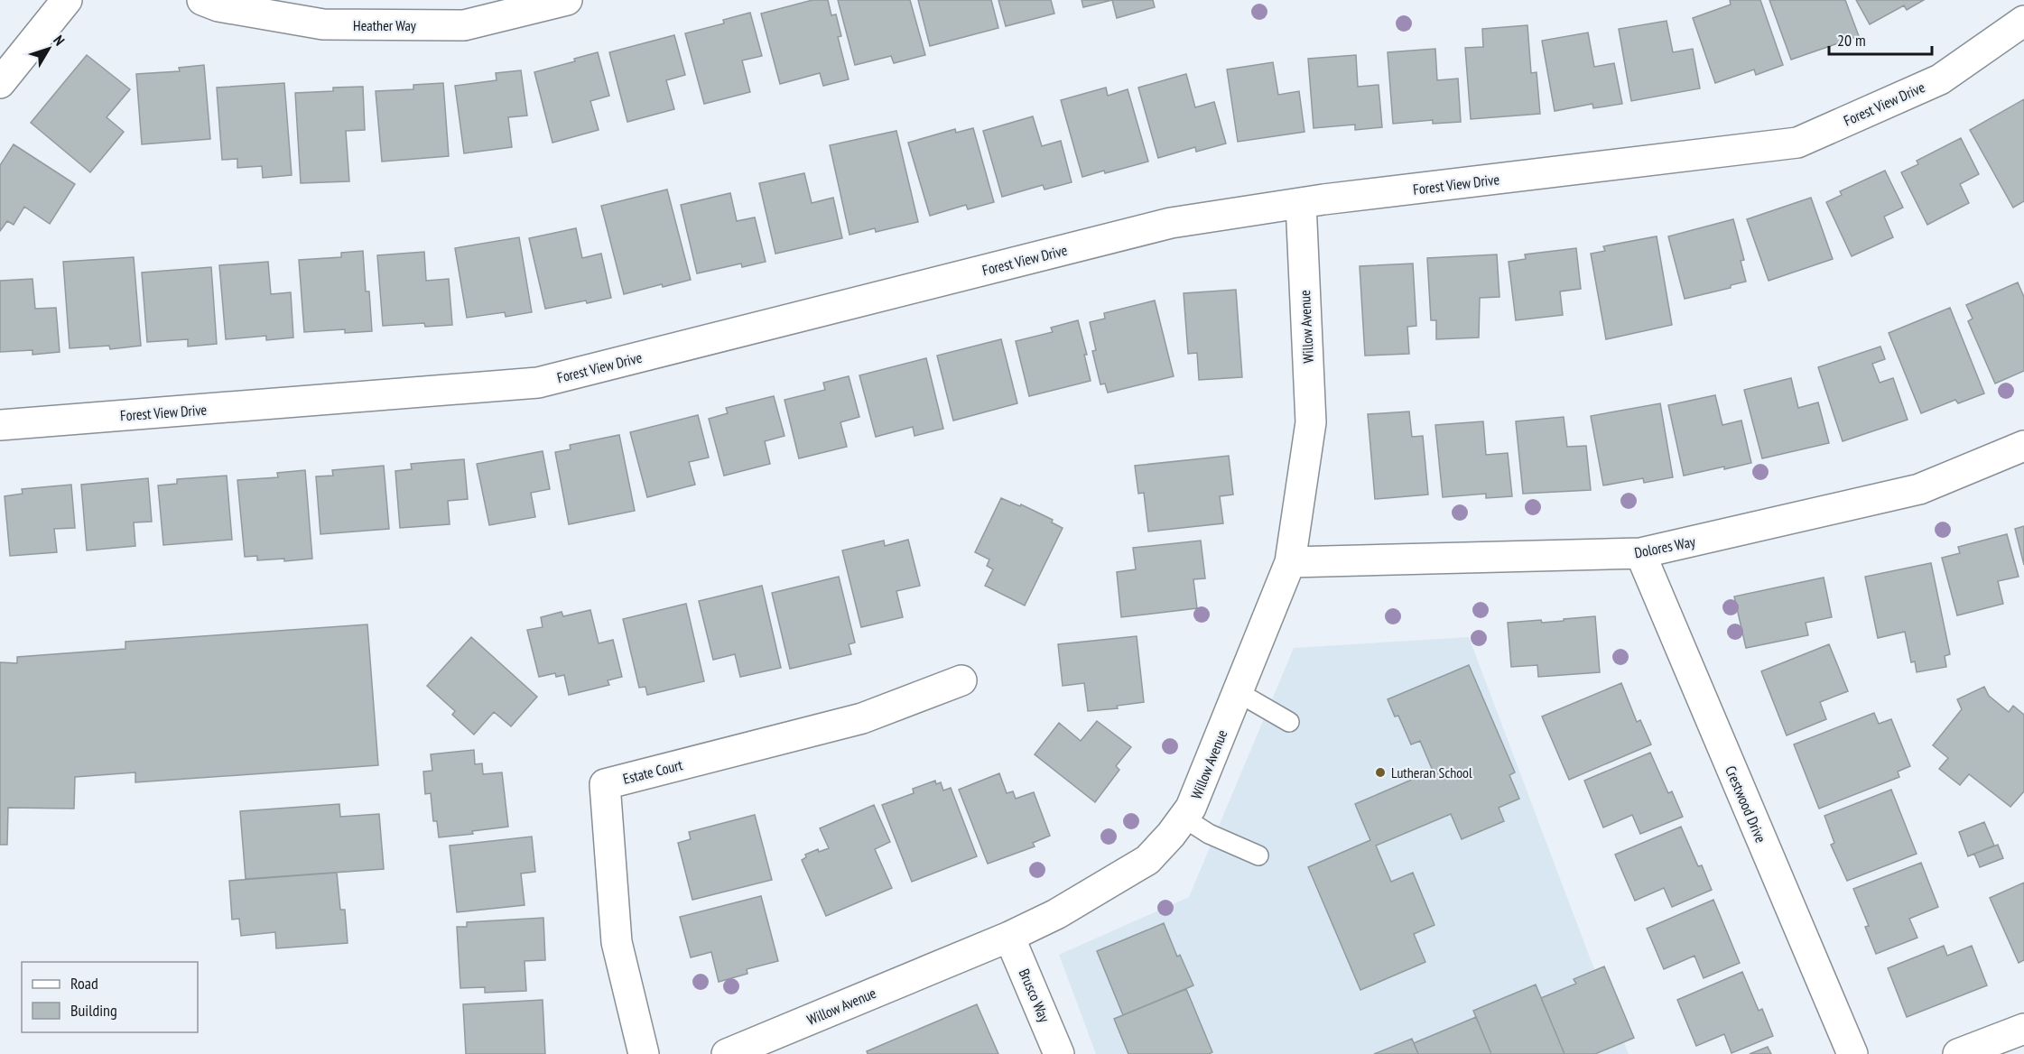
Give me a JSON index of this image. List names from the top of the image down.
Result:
{
  "streets": {
    "street": [
      "Heather Way",
      "Forest View Drive",
      "Willow Avenue",
      "Dolores Way",
      "Estate Court",
      "Crestwood Drive",
      "Brusco Way"
    ]
  },
  "crossings": [
    ["Forest View Drive", "Willow Avenue"],
    ["Willow Avenue", "Dolores Way"],
    ["Willow Avenue", "Brusco Way"],
    ["Dolores Way", "Crestwood Drive"]
  ],
  "places": ["Lutheran School"],
  "legend": ["Road", "Building"],
  "scale_bar": "20 m",
  "north": "top right"
}
